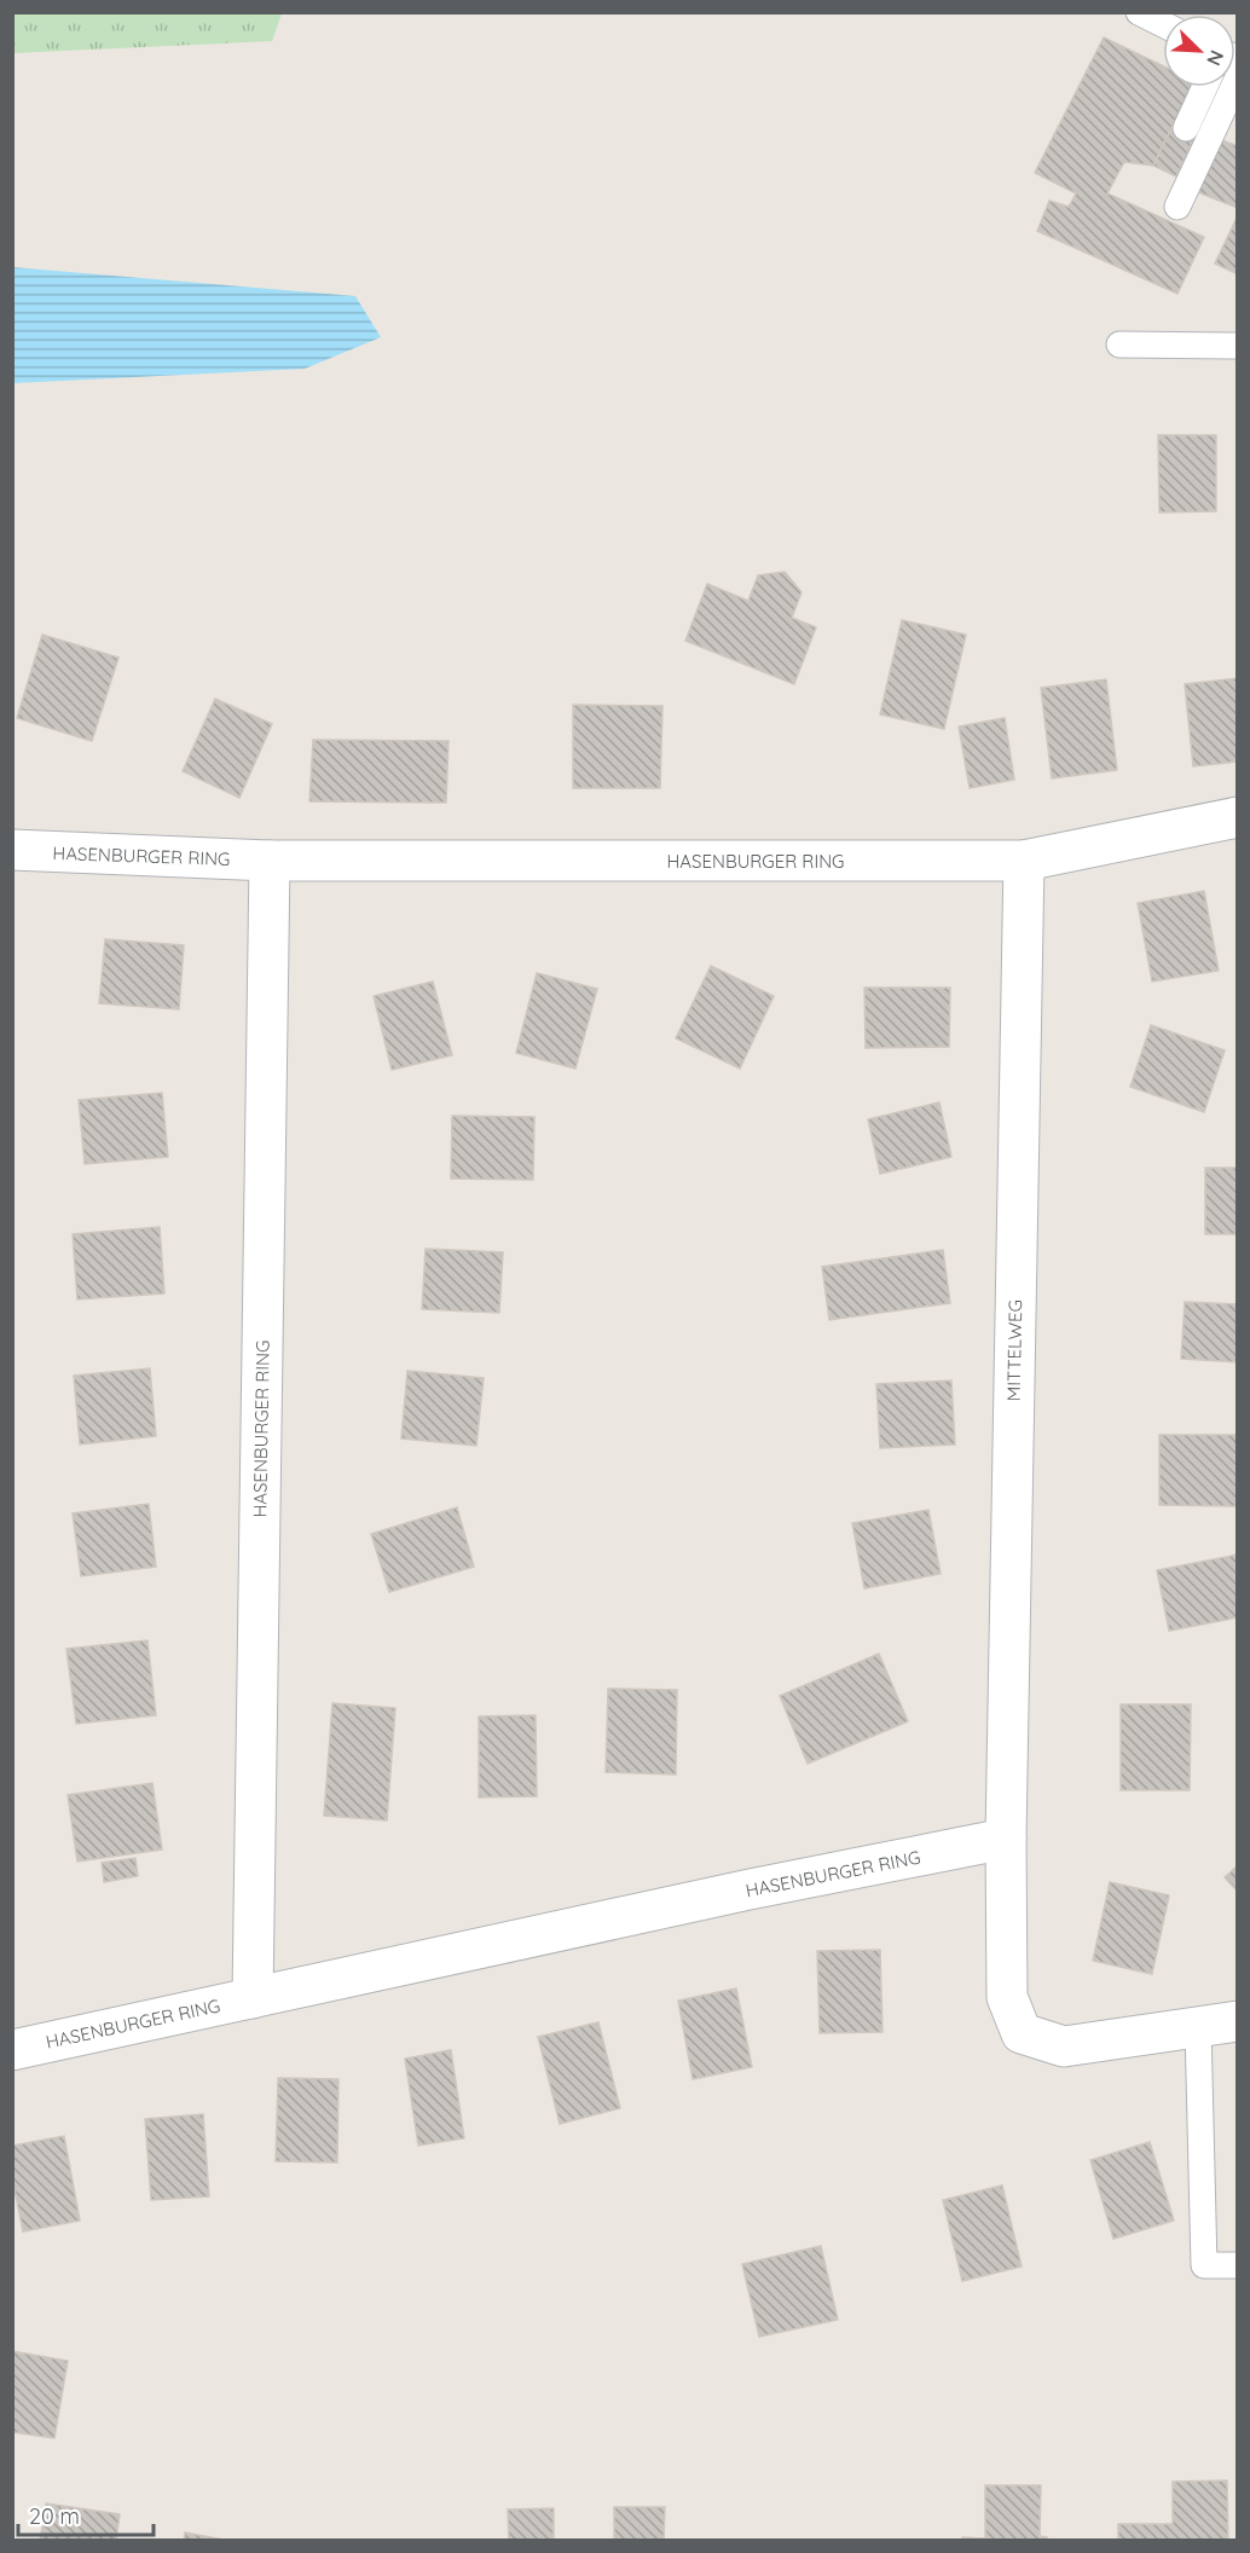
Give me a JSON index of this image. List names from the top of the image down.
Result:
{
  "streets": {
    "street": ["HASENBURGER RING", "MITTELWEG"]
  },
  "crossings": [
    ["HASENBURGER RING", "MITTELWEG"]
  ],
  "scale_bar": "20 m",
  "north": "bottom right"
}
